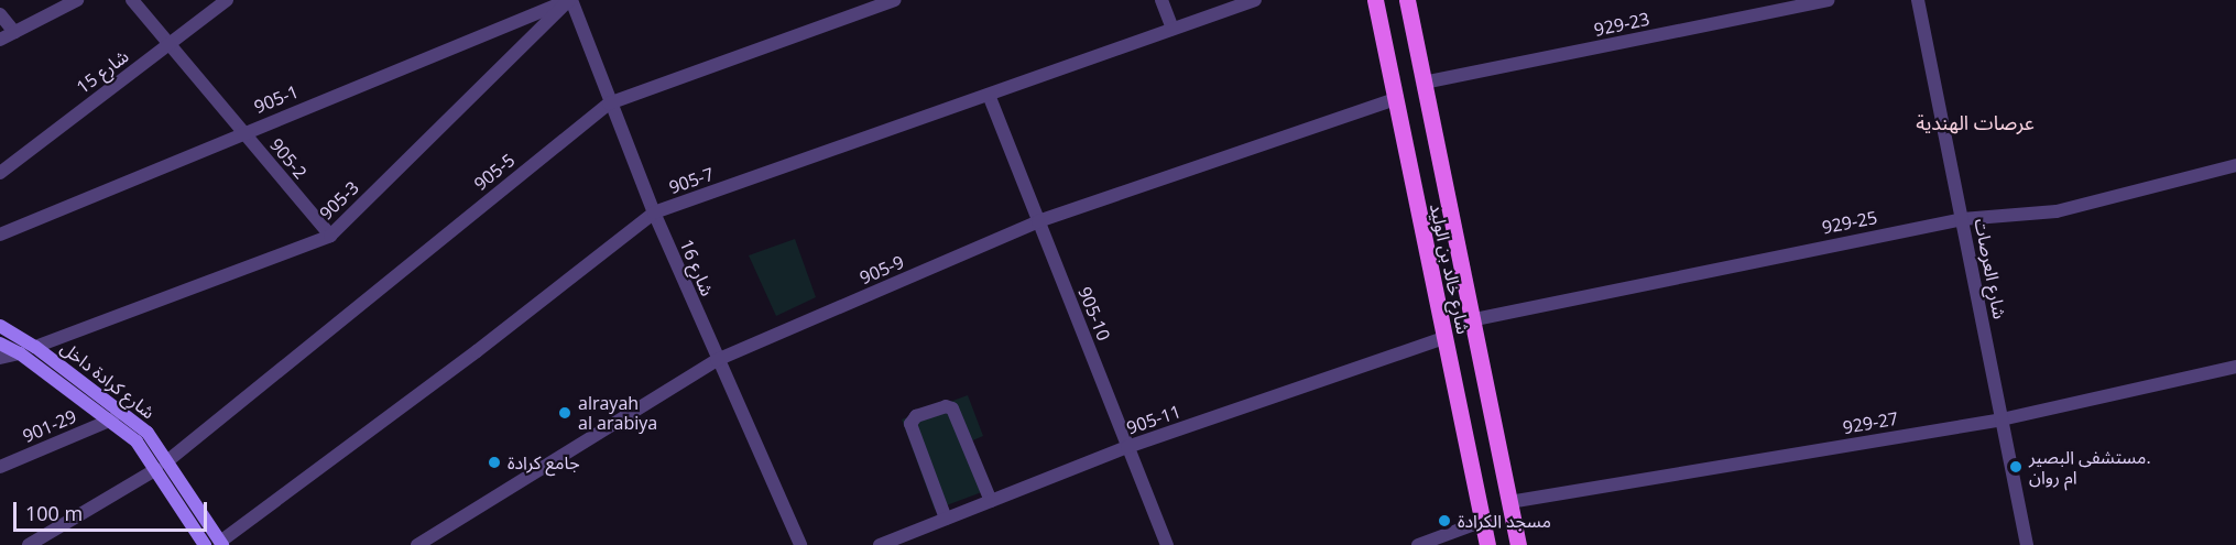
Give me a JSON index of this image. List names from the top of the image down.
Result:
{
  "streets": {
    "main road": ["شارع خالد بن الوليد", "شارع كرادة داخل"],
    "street": [
      "929-23",
      "شارع 15",
      "905-1",
      "905-2",
      "905-5",
      "905-7",
      "905-3",
      "929-25",
      "شارع 16",
      "شارع العرصات",
      "905-9",
      "905-10",
      "905-11",
      "929-27",
      "901-29"
    ]
  },
  "crossings": [
    ["929-23", "شارع خالد بن الوليد"],
    ["شارع 15", "905-2"],
    ["905-1", "905-2"],
    ["905-1", "905-3"],
    ["905-1", "شارع 16"],
    ["905-2", "905-3"],
    ["905-5", "شارع 16"],
    ["905-5", "شارع كرادة داخل"],
    ["905-7", "شارع 16"],
    ["905-7", "905-10"],
    ["905-7", "شارع كرادة داخل"],
    ["905-3", "شارع 16"],
    ["905-3", "شارع كرادة داخل"],
    ["929-25", "شارع خالد بن الوليد"],
    ["929-25", "شارع العرصات"],
    ["شارع 16", "905-9"],
    ["شارع خالد بن الوليد", "905-9"],
    ["شارع خالد بن الوليد", "905-11"],
    ["شارع خالد بن الوليد", "929-27"],
    ["شارع العرصات", "929-27"],
    ["905-9", "905-10"],
    ["905-10", "905-11"],
    ["شارع كرادة داخل", "901-29"]
  ],
  "districts": ["عرصات الهندية"],
  "places": [
    "alrayah al arabiya",
    "جامع كرادة",
    "مستشفى البصير. ام روان",
    "مسجد الكرادة"
  ],
  "scale_bar": "100 m"
}
